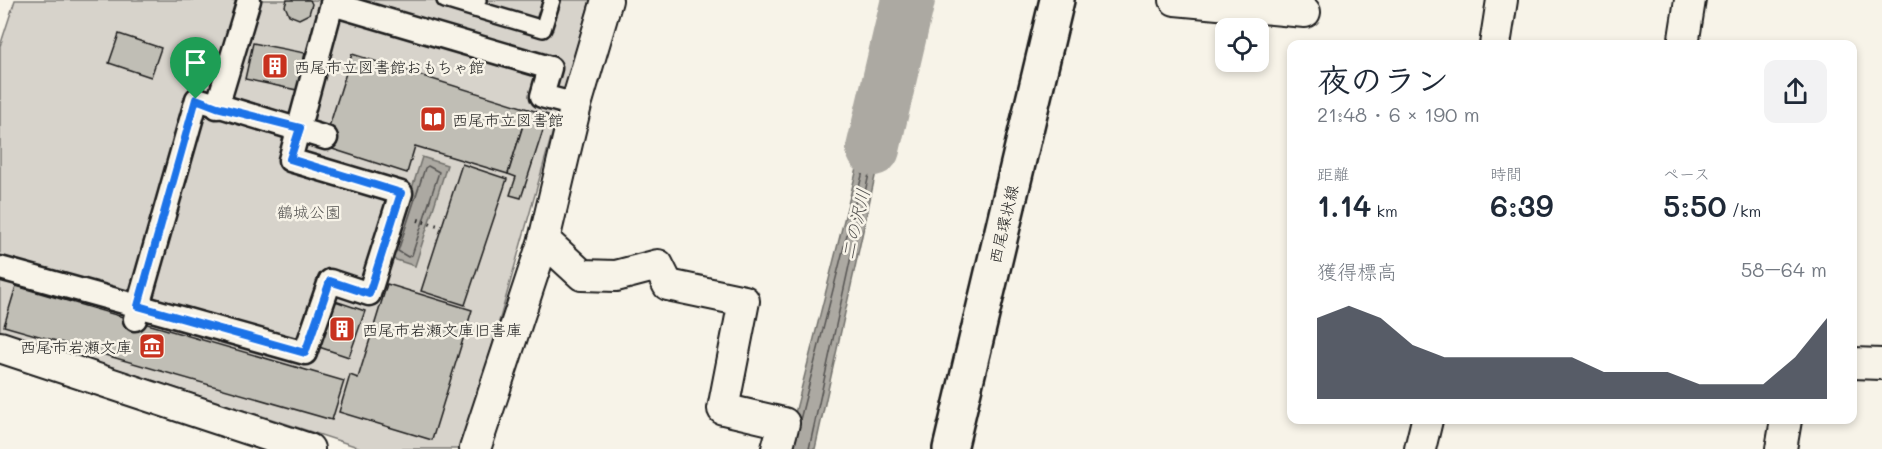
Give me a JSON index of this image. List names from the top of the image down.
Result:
{
  "streets": {
    "main road": ["西尾環状線"]
  },
  "water": ["二の沢川"],
  "parks": ["鶴城公園"],
  "places": {
    "building": ["西尾市立図書館おもちゃ館", "西尾市岩瀬文庫旧書庫"],
    "library": ["西尾市立図書館"],
    "museum": ["西尾市岩瀬文庫"]
  },
  "page": {
    "heading": ["夜のラン", "21:48 · 6 × 190 m"],
    "stats": [
      ["距離", "1.14 km"],
      ["時間", "6:39"],
      ["ペース", "5:50 /km"]
    ],
    "chart": ["獲得標高", "58–64 m"]
  }
}
